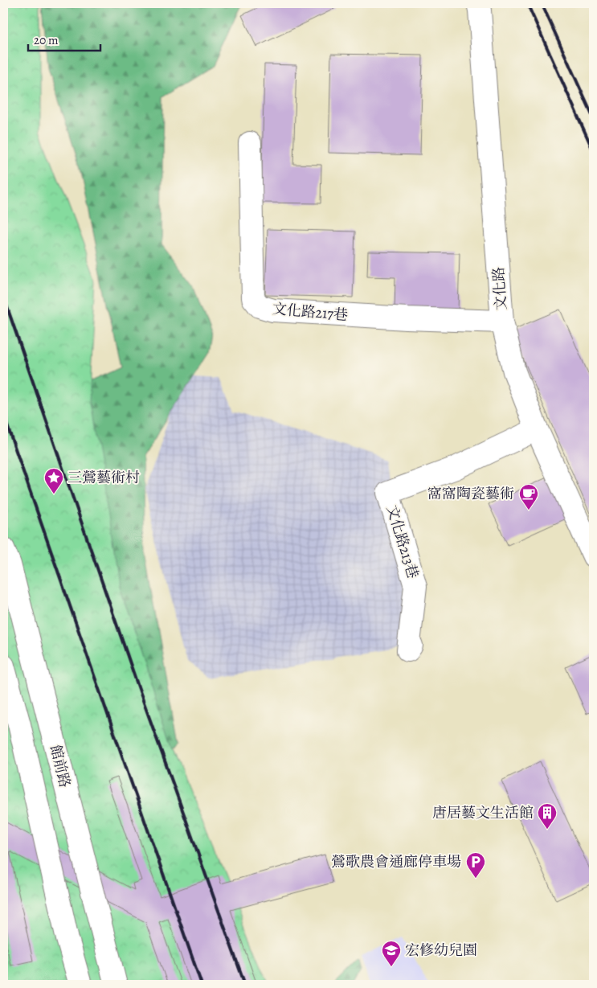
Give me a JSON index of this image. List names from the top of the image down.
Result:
{
  "streets": {
    "street": [
      "文化路",
      "文化路217巷",
      "文化路213巷",
      "館前路"
    ]
  },
  "crossings": [
    ["文化路", "文化路217巷"],
    ["文化路", "文化路213巷"]
  ],
  "places": {
    "place": ["三鶯藝術村"],
    "cafe": ["窩窩陶瓷藝術"],
    "building": ["唐居藝文生活館"],
    "parking": ["鶯歌農會通廊停車場"],
    "school or university": ["宏修幼兒園"]
  },
  "scale_bar": "20 m"
}
